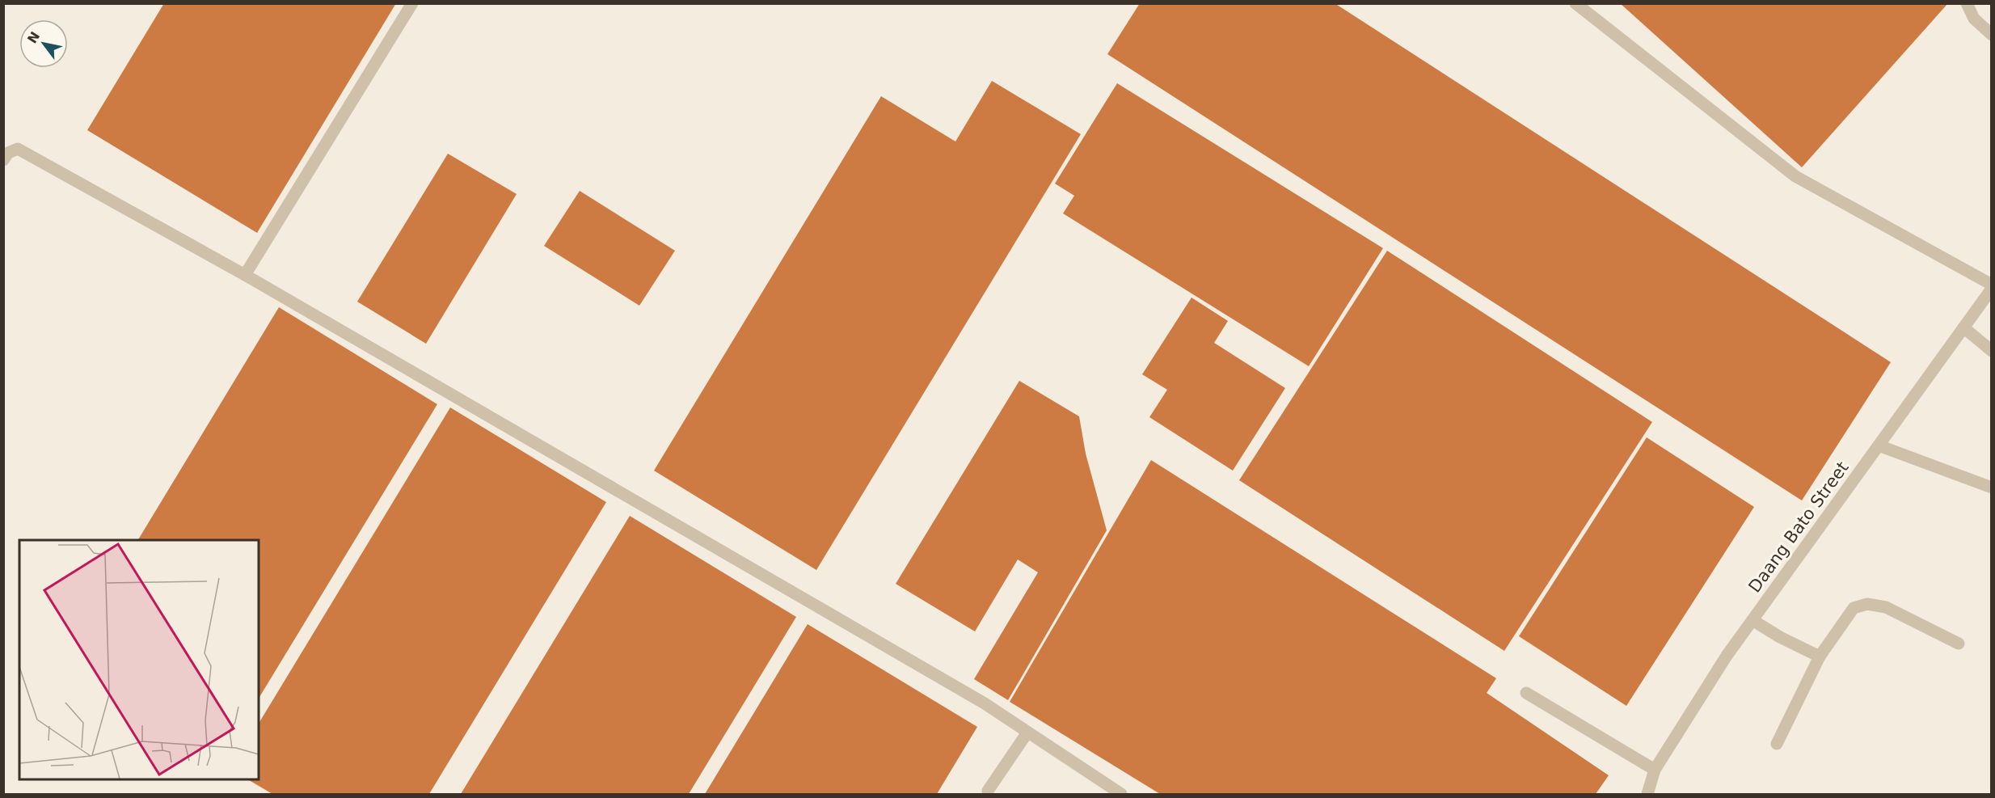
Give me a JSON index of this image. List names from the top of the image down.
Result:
{
  "streets": {
    "street": ["Daang Bato Street"]
  },
  "north": "top left"
}
